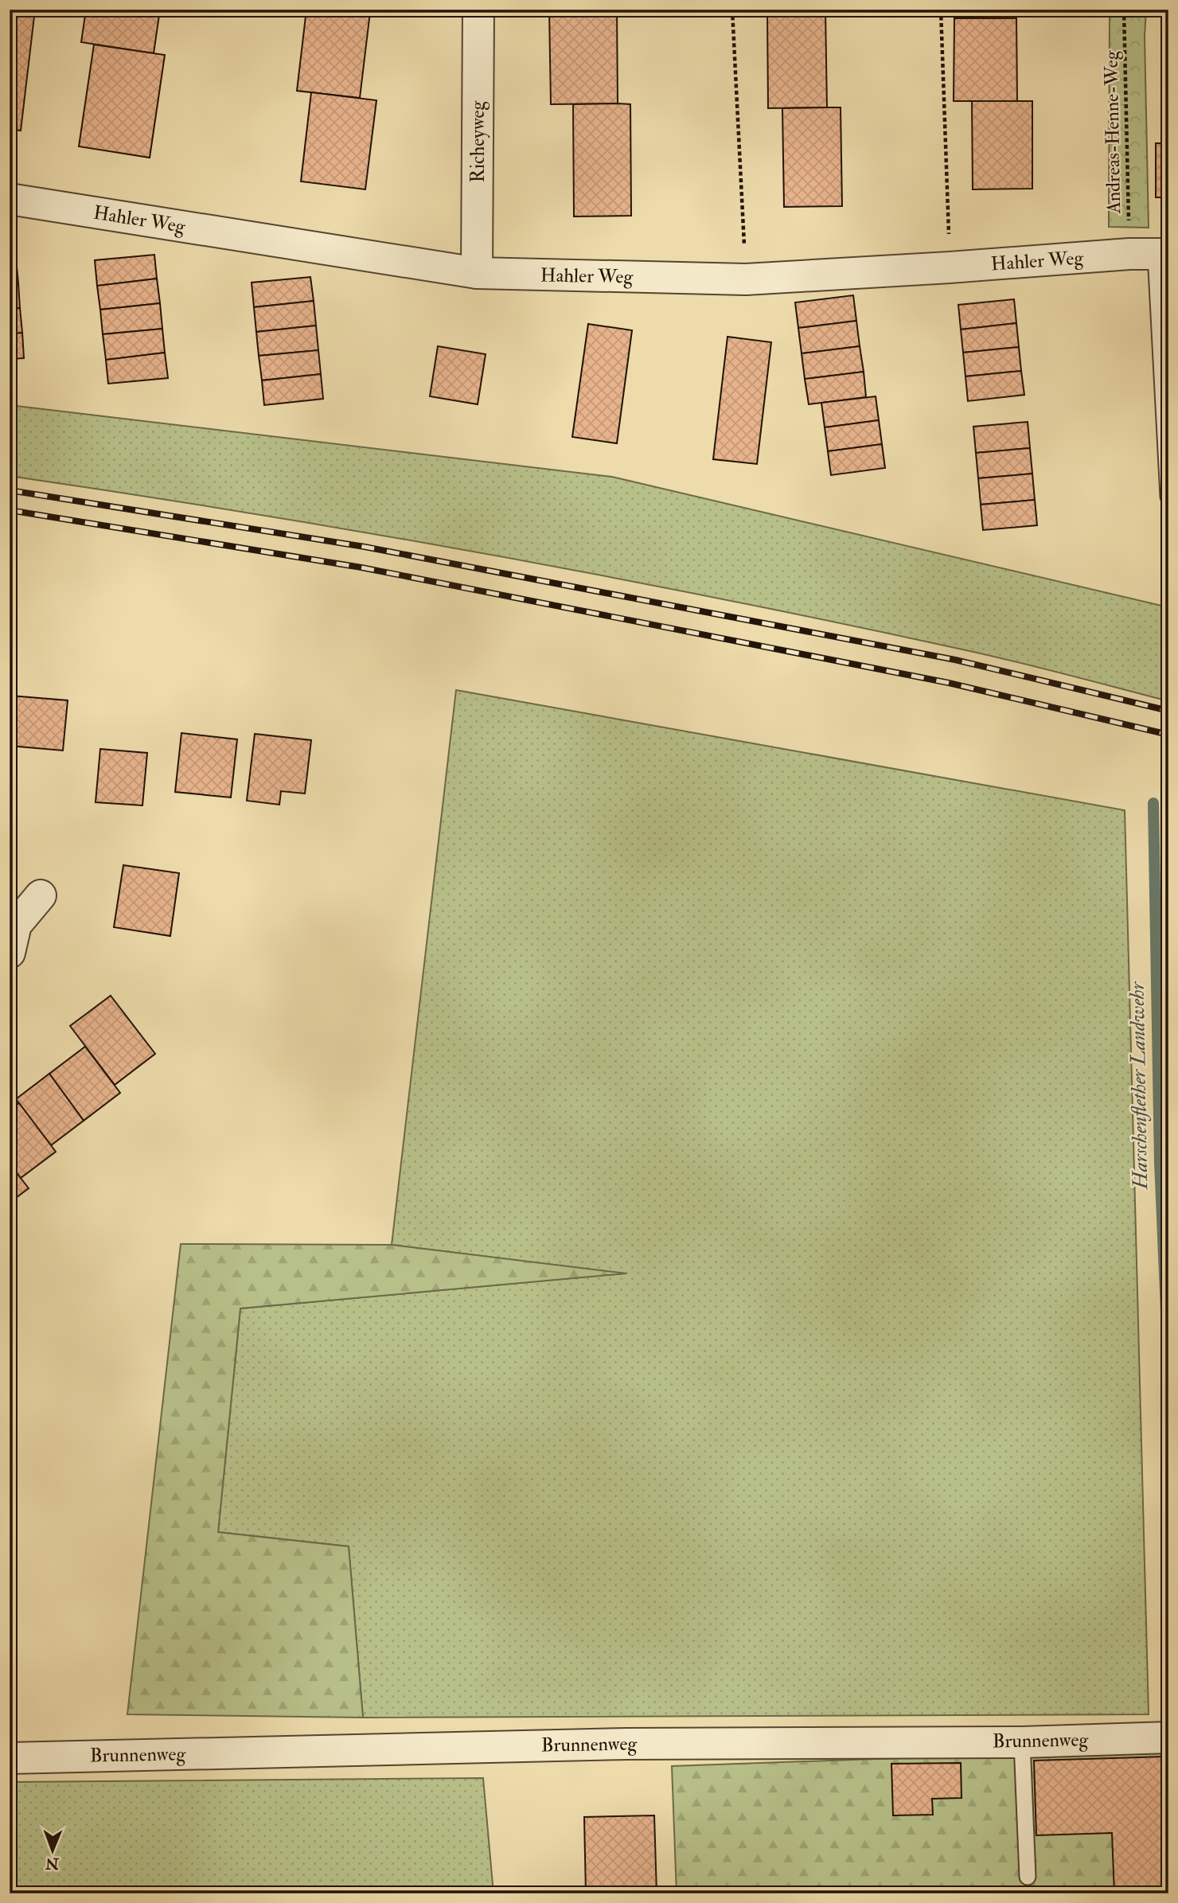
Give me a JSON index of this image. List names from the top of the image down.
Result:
{
  "streets": {
    "street": ["Richeyweg", "Hahler Weg", "Brunnenweg"],
    "path": ["Andreas-Henne-Weg"]
  },
  "crossings": [
    ["Andreas-Henne-Weg", "Hahler Weg"],
    ["Richeyweg", "Hahler Weg"]
  ],
  "water": ["Harschenflether Landwehr"],
  "north": "bottom"
}
